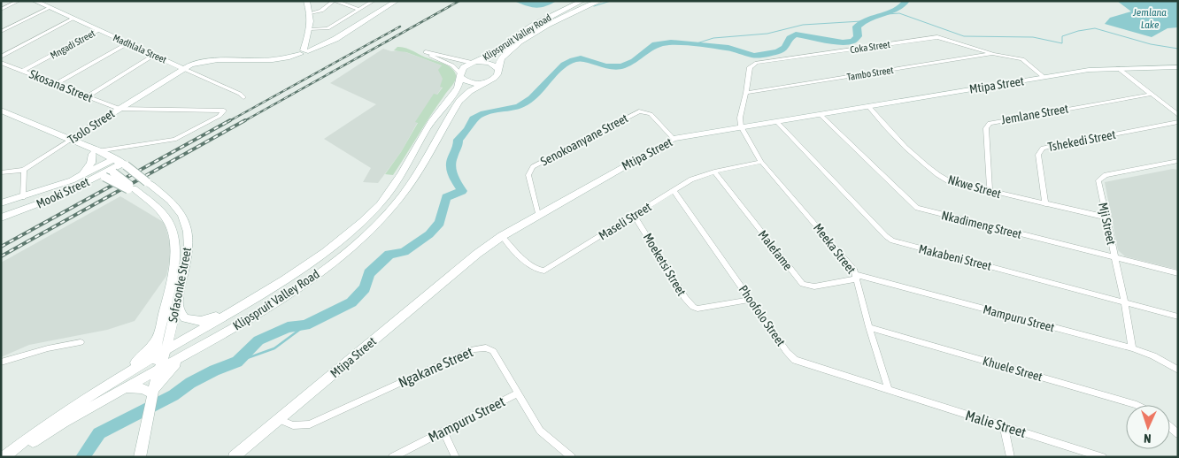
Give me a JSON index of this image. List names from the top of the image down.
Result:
{
  "streets": {
    "main road": [
      "Klipspruit Valley Road",
      "Madhlala Street",
      "Mtipa Street",
      "Tsolo Street",
      "Mooki Street",
      "Sofasonke Street"
    ],
    "street": [
      "Mngadi Street",
      "Coka Street",
      "Tambo Street",
      "Skosana Street",
      "Jemlane Street",
      "Senokoanyane Street",
      "Tshekedi Street",
      "Nkwe Street",
      "Maseli Street",
      "Mji Street",
      "Nkadimeng Street",
      "Meeka Street",
      "Malefame",
      "Makabeni Street",
      "Moeketsi Street",
      "Phoofolo Street",
      "Mampuru Street",
      "Ngakane Street",
      "Khuele Street",
      "Malie Street"
    ]
  },
  "crossings": [
    ["Klipspruit Valley Road", "Sofasonke Street"],
    ["Mngadi Street", "Madhlala Street"],
    ["Mngadi Street", "Skosana Street"],
    ["Coka Street", "Tambo Street"],
    ["Coka Street", "Mtipa Street"],
    ["Coka Street", "Meeka Street"],
    ["Madhlala Street", "Tsolo Street"],
    ["Mtipa Street", "Senokoanyane Street"],
    ["Mtipa Street", "Nkwe Street"],
    ["Mtipa Street", "Maseli Street"],
    ["Mtipa Street", "Nkadimeng Street"],
    ["Mtipa Street", "Meeka Street"],
    ["Mtipa Street", "Makabeni Street"],
    ["Mtipa Street", "Ngakane Street"],
    ["Skosana Street", "Tsolo Street"],
    ["Skosana Street", "Sofasonke Street"],
    ["Jemlane Street", "Nkwe Street"],
    ["Tsolo Street", "Sofasonke Street"],
    ["Tshekedi Street", "Nkwe Street"],
    ["Nkwe Street", "Mji Street"],
    ["Mooki Street", "Sofasonke Street"],
    ["Maseli Street", "Meeka Street"],
    ["Maseli Street", "Malefame"],
    ["Maseli Street", "Moeketsi Street"],
    ["Maseli Street", "Phoofolo Street"],
    ["Mji Street", "Nkadimeng Street"],
    ["Mji Street", "Makabeni Street"],
    ["Mji Street", "Mampuru Street"],
    ["Meeka Street", "Malefame"],
    ["Meeka Street", "Phoofolo Street"],
    ["Meeka Street", "Mampuru Street"],
    ["Meeka Street", "Khuele Street"],
    ["Meeka Street", "Malie Street"],
    ["Malefame", "Mampuru Street"],
    ["Moeketsi Street", "Phoofolo Street"],
    ["Phoofolo Street", "Malie Street"],
    ["Mampuru Street", "Ngakane Street"]
  ],
  "water": ["Jemlana Lake"],
  "north": "bottom"
}
